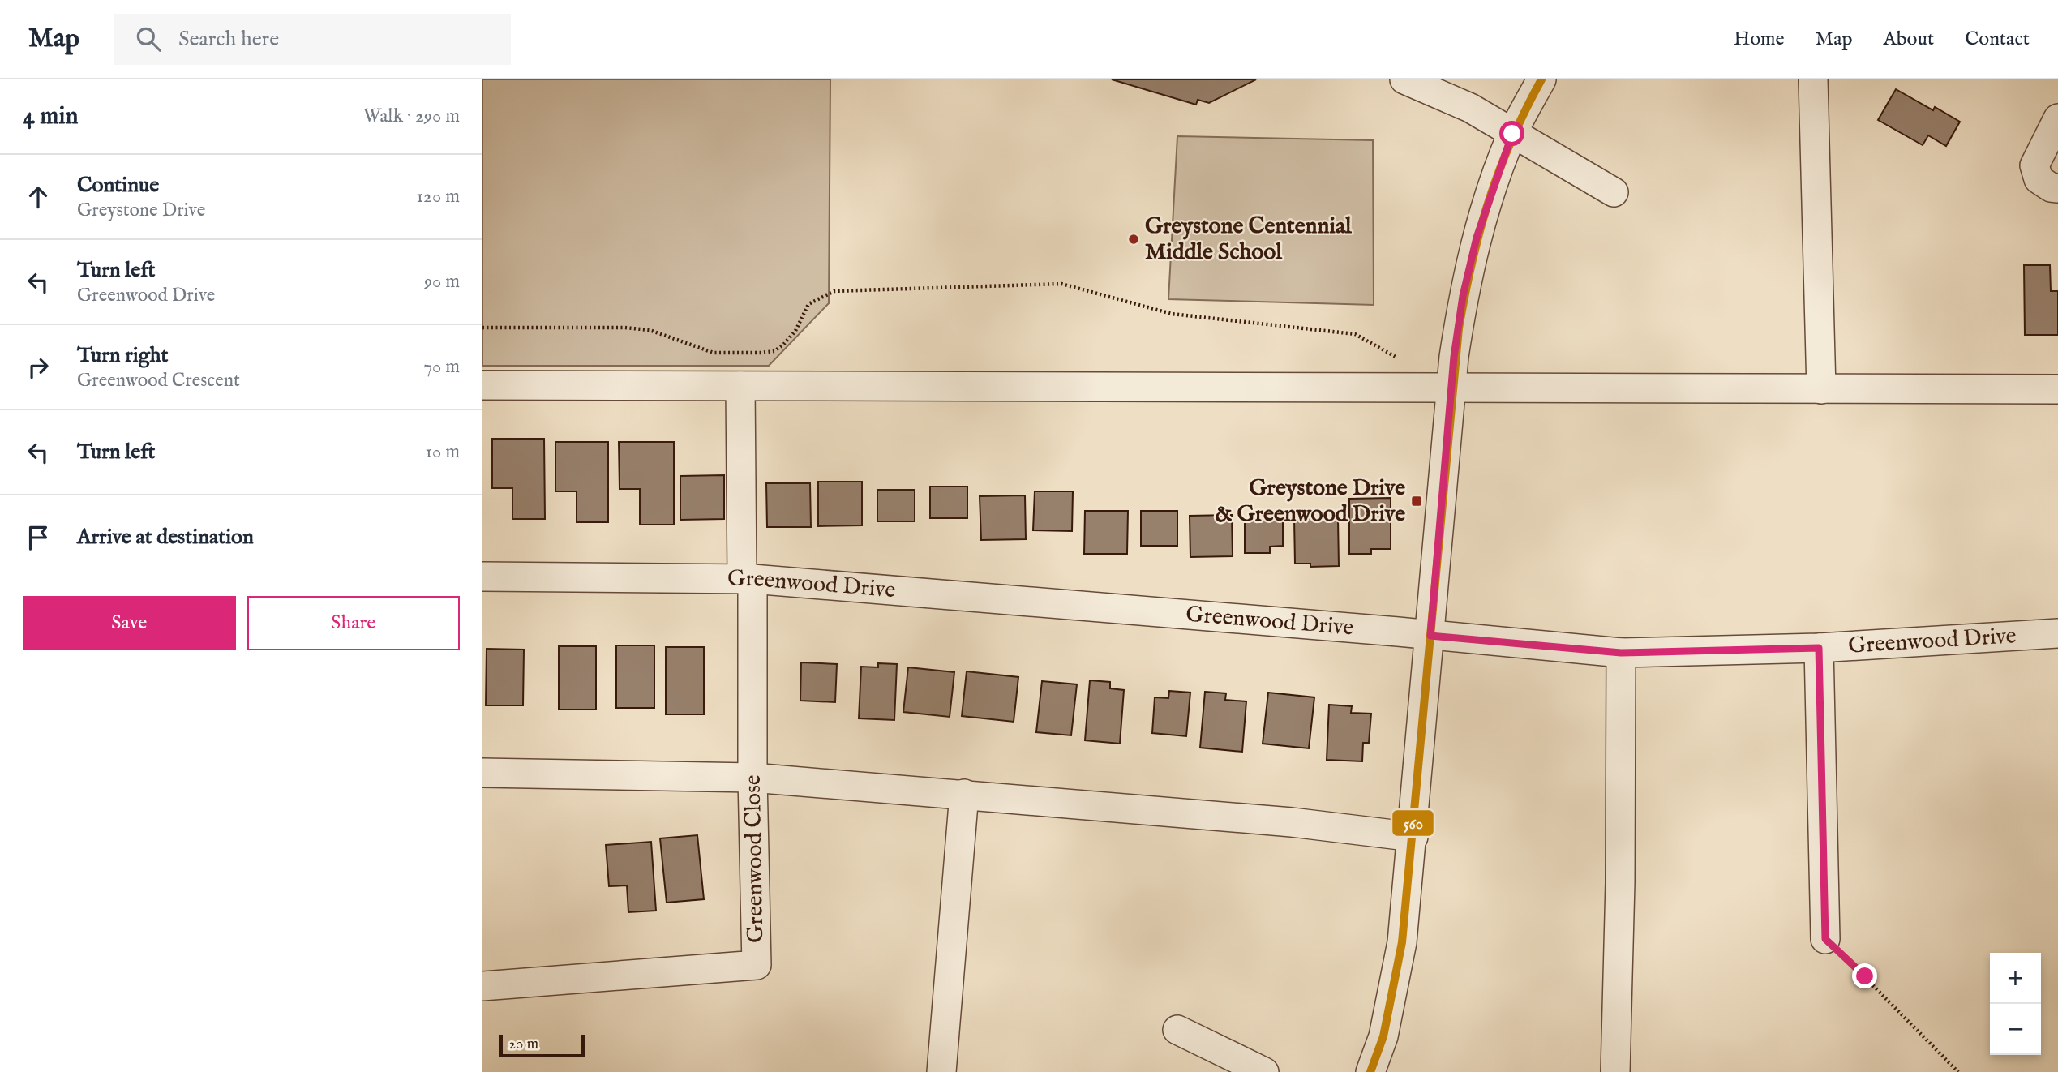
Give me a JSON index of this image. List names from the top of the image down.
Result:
{
  "streets": {
    "street": ["Greenwood Drive", "Greenwood Close"]
  },
  "crossings": [
    ["Greenwood Drive", "Greenwood Close"]
  ],
  "places": {
    "other": ["Greystone Centennial Middle School"],
    "transit": ["Greystone Drive & Greenwood Drive"]
  },
  "lines": ["transit line 560"],
  "scale_bar": "20 m",
  "page": {
    "header": "Map",
    "search": "Search here",
    "nav": [
      "Home",
      "Map",
      "About",
      "Contact"
    ],
    "heading": ["4 min", "Walk · 290 m"],
    "list": [
      ["Continue", "Greystone Drive", "120 m"],
      ["Turn left", "Greenwood Drive", "90 m"],
      ["Turn right", "Greenwood Crescent", "70 m"],
      ["Turn left", "10 m"],
      "Arrive at destination"
    ],
    "buttons": ["Save", "Share"],
    "map_buttons": ["+", "−"],
    "scale": "20 m"
  }
}
